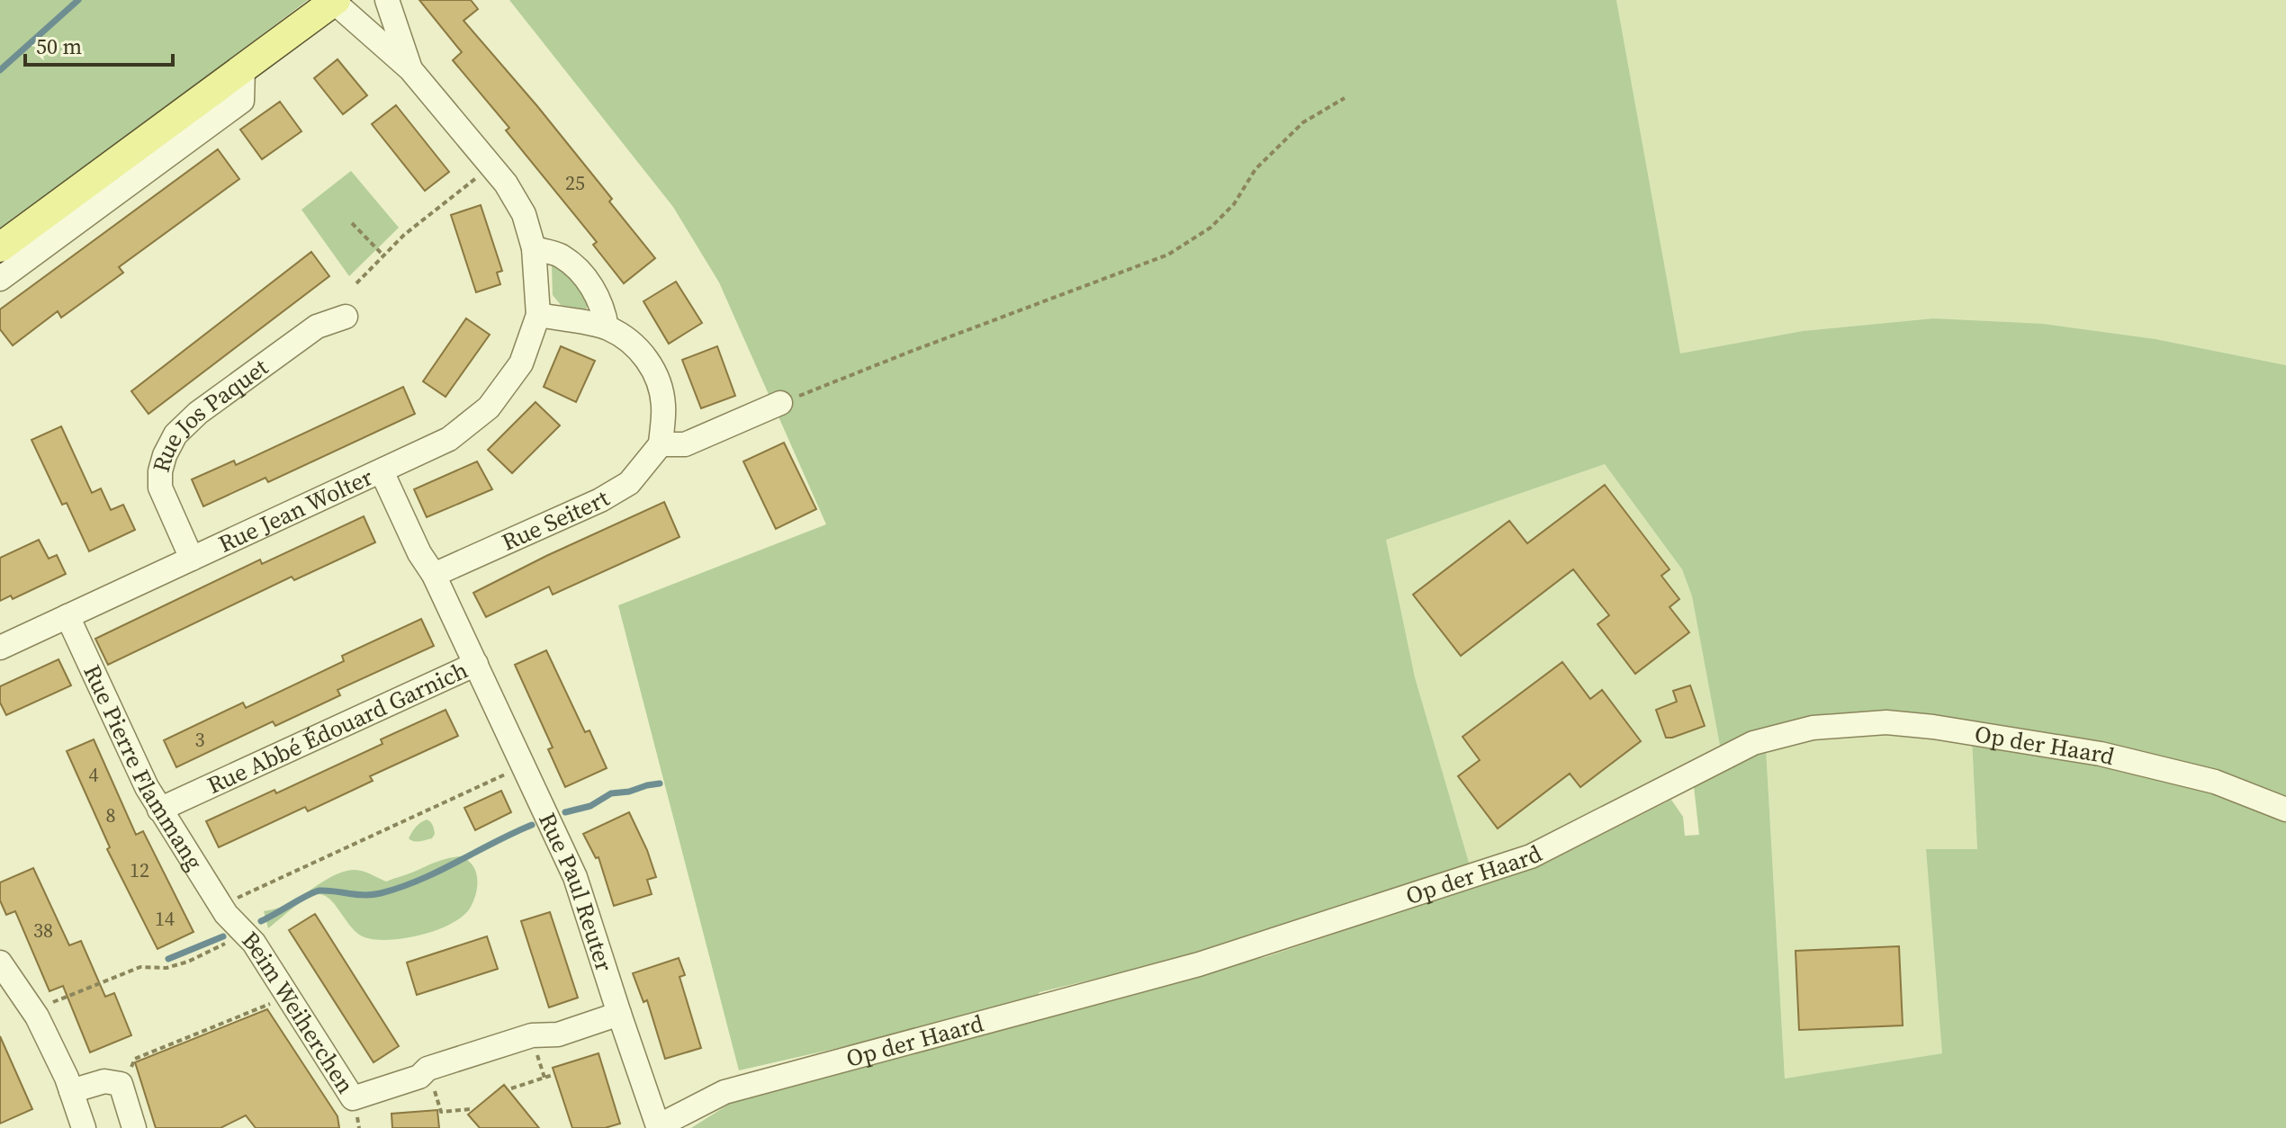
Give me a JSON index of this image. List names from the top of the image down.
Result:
{
  "streets": {
    "street": [
      "Rue Jos Paquet",
      "Rue Jean Wolter",
      "Rue Seitert",
      "Rue Abbé Édouard Garnich",
      "Op der Haard",
      "Rue Pierre Flammang",
      "Rue Paul Reuter",
      "Beim Weiherchen"
    ]
  },
  "crossings": [
    ["Rue Jos Paquet", "Rue Jean Wolter"],
    ["Rue Jean Wolter", "Rue Abbé Édouard Garnich"],
    ["Rue Jean Wolter", "Rue Pierre Flammang"],
    ["Rue Seitert", "Rue Abbé Édouard Garnich"],
    ["Rue Abbé Édouard Garnich", "Rue Pierre Flammang"],
    ["Rue Abbé Édouard Garnich", "Rue Paul Reuter"],
    ["Op der Haard", "Rue Paul Reuter"],
    ["Rue Pierre Flammang", "Beim Weiherchen"],
    ["Rue Paul Reuter", "Beim Weiherchen"]
  ],
  "house_numbers": [
    "25",
    "3",
    "4",
    "8",
    "12",
    "14",
    "38"
  ],
  "scale_bar": "50 m"
}
